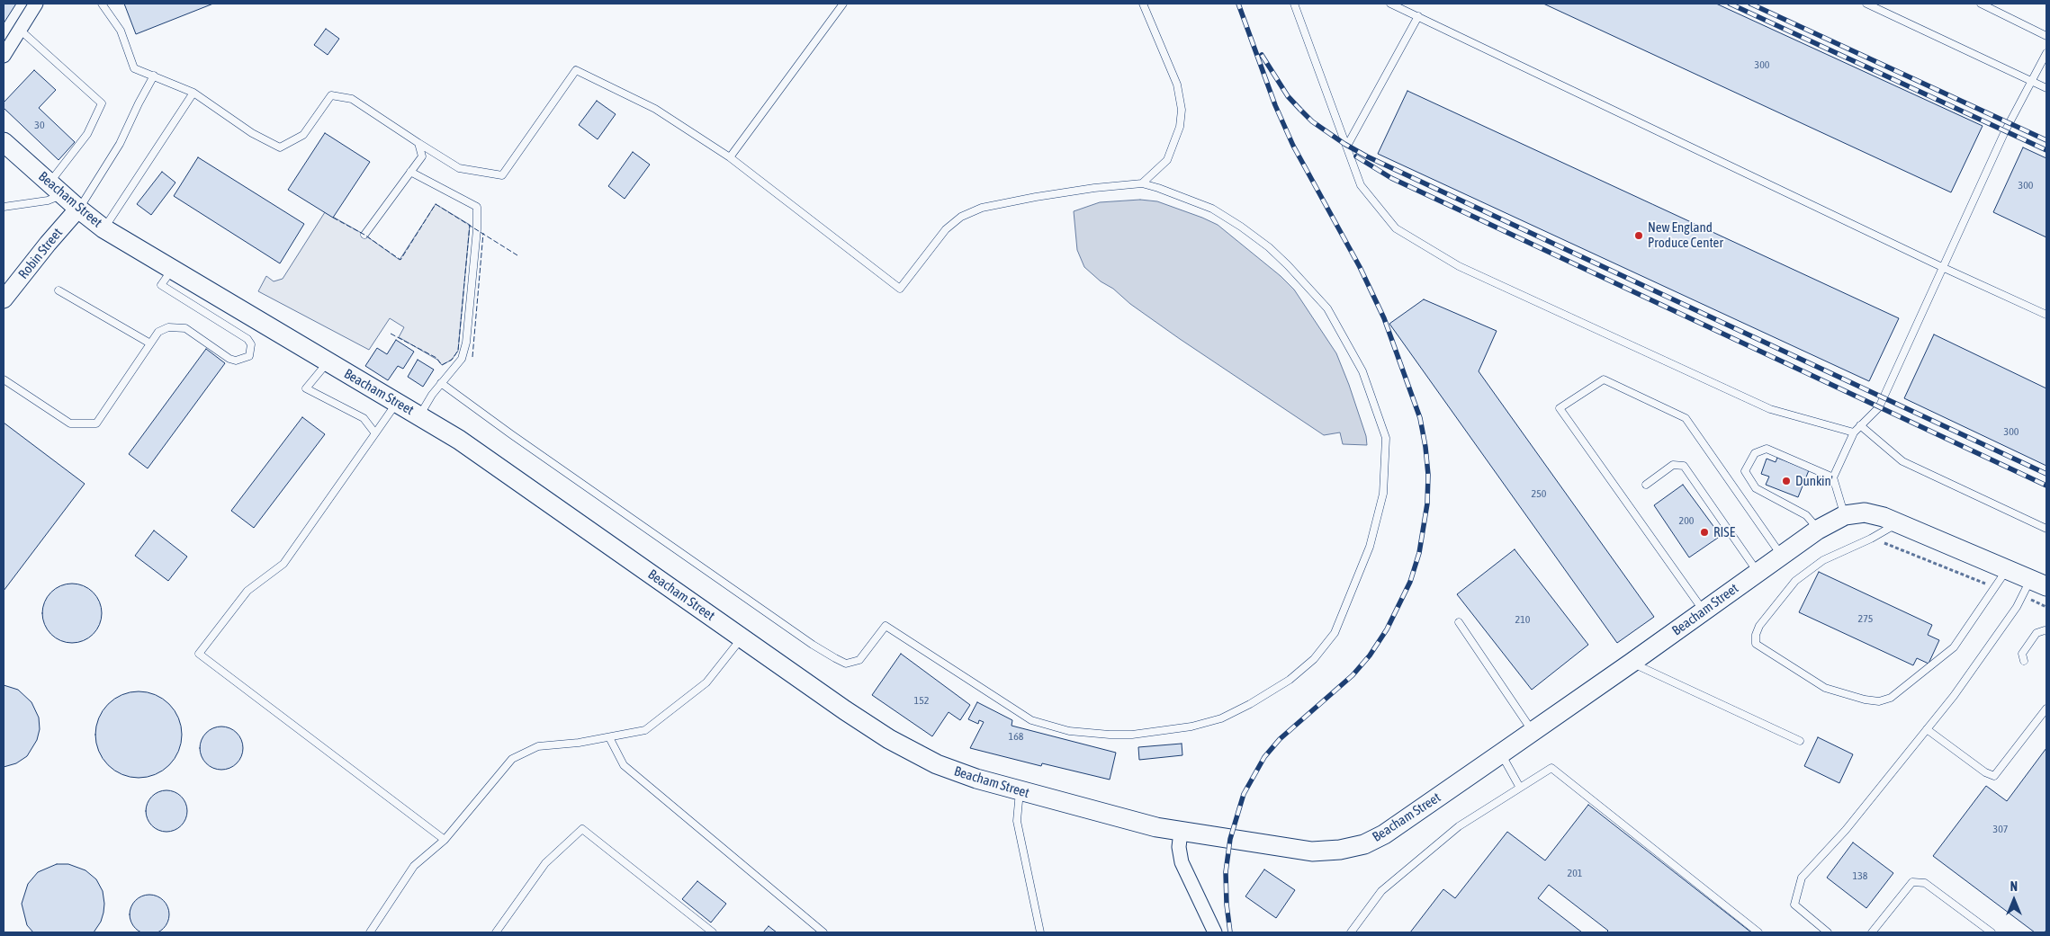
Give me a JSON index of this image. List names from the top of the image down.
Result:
{
  "streets": {
    "main road": ["Beacham Street"],
    "street": ["Robin Street"]
  },
  "crossings": [
    ["Beacham Street", "Robin Street"]
  ],
  "places": ["New England Produce Center", "Dunkin'", "RISE"],
  "house_numbers": [
    "300",
    "30",
    "300",
    "300",
    "250",
    "200",
    "275",
    "210",
    "152",
    "168",
    "307",
    "201",
    "138"
  ],
  "north": "top"
}
